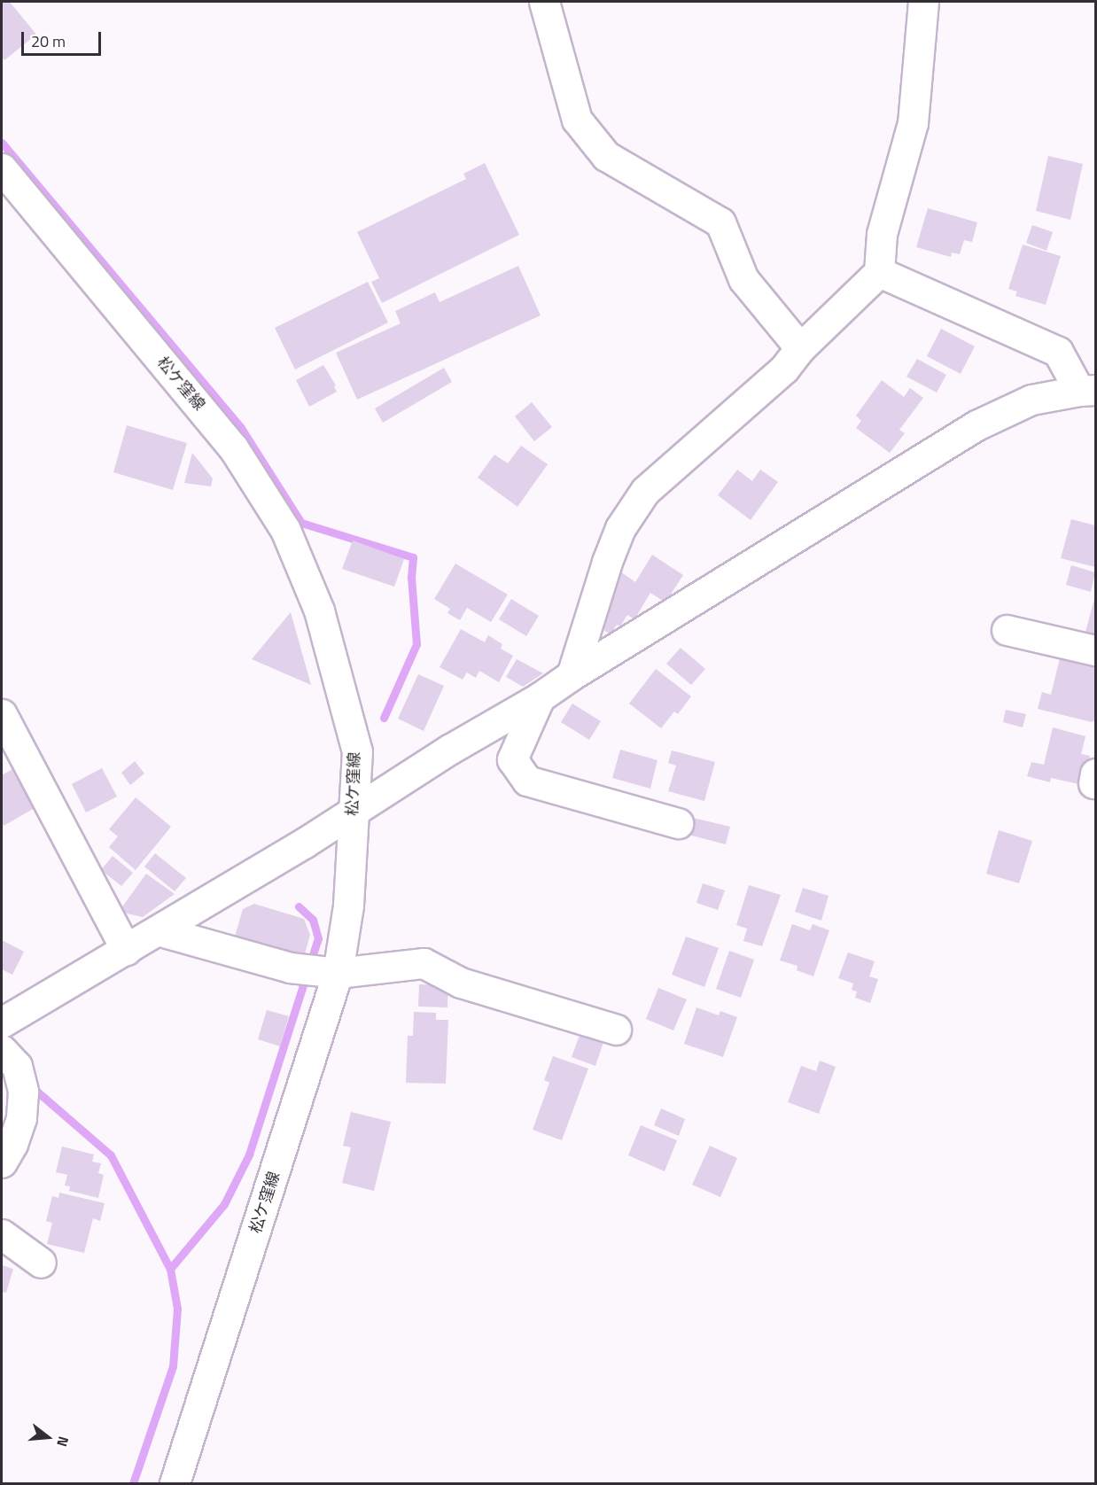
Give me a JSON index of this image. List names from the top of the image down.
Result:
{
  "streets": {
    "street": ["松ケ窪線"]
  },
  "scale_bar": "20 m",
  "north": "right"
}
